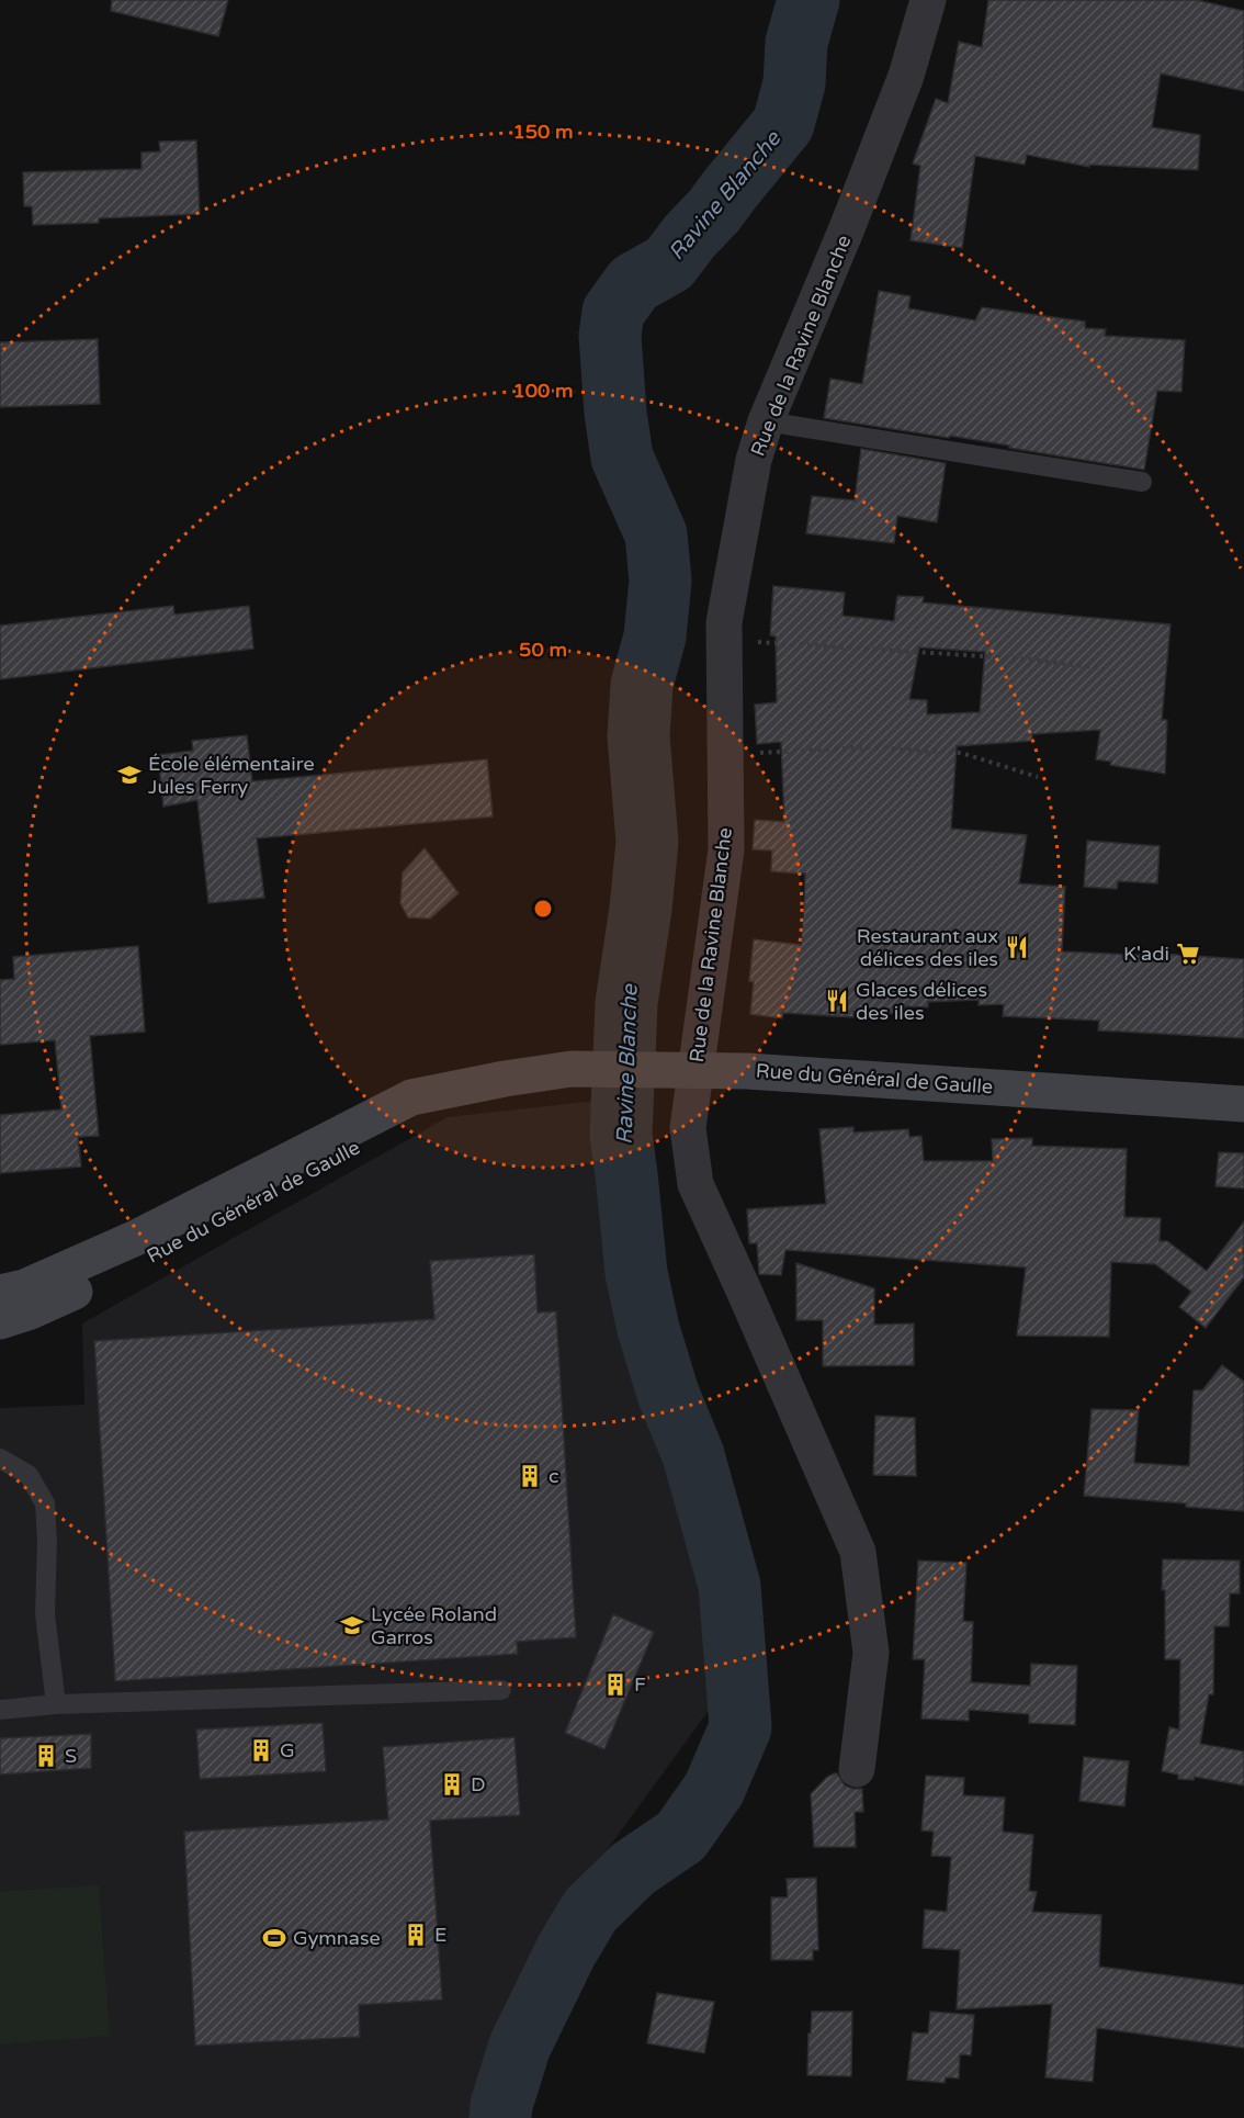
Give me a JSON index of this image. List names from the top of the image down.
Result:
{
  "streets": {
    "main road": ["Rue du Général de Gaulle"],
    "street": ["Rue de la Ravine Blanche"]
  },
  "crossings": [
    ["Rue de la Ravine Blanche", "Rue du Général de Gaulle"]
  ],
  "water": ["Ravine Blanche"],
  "places": {
    "school or university": ["École élémentaire Jules Ferry", "Lycée Roland Garros"],
    "restaurant": ["Restaurant aux délices des iles", "Glaces délices des iles"],
    "supermarket": ["K'adi"],
    "building": [
      "c",
      "F",
      "G",
      "S",
      "D",
      "E"
    ],
    "sports": ["Gymnase"]
  },
  "rings": ["150 m", "100 m", "50 m"]
}
